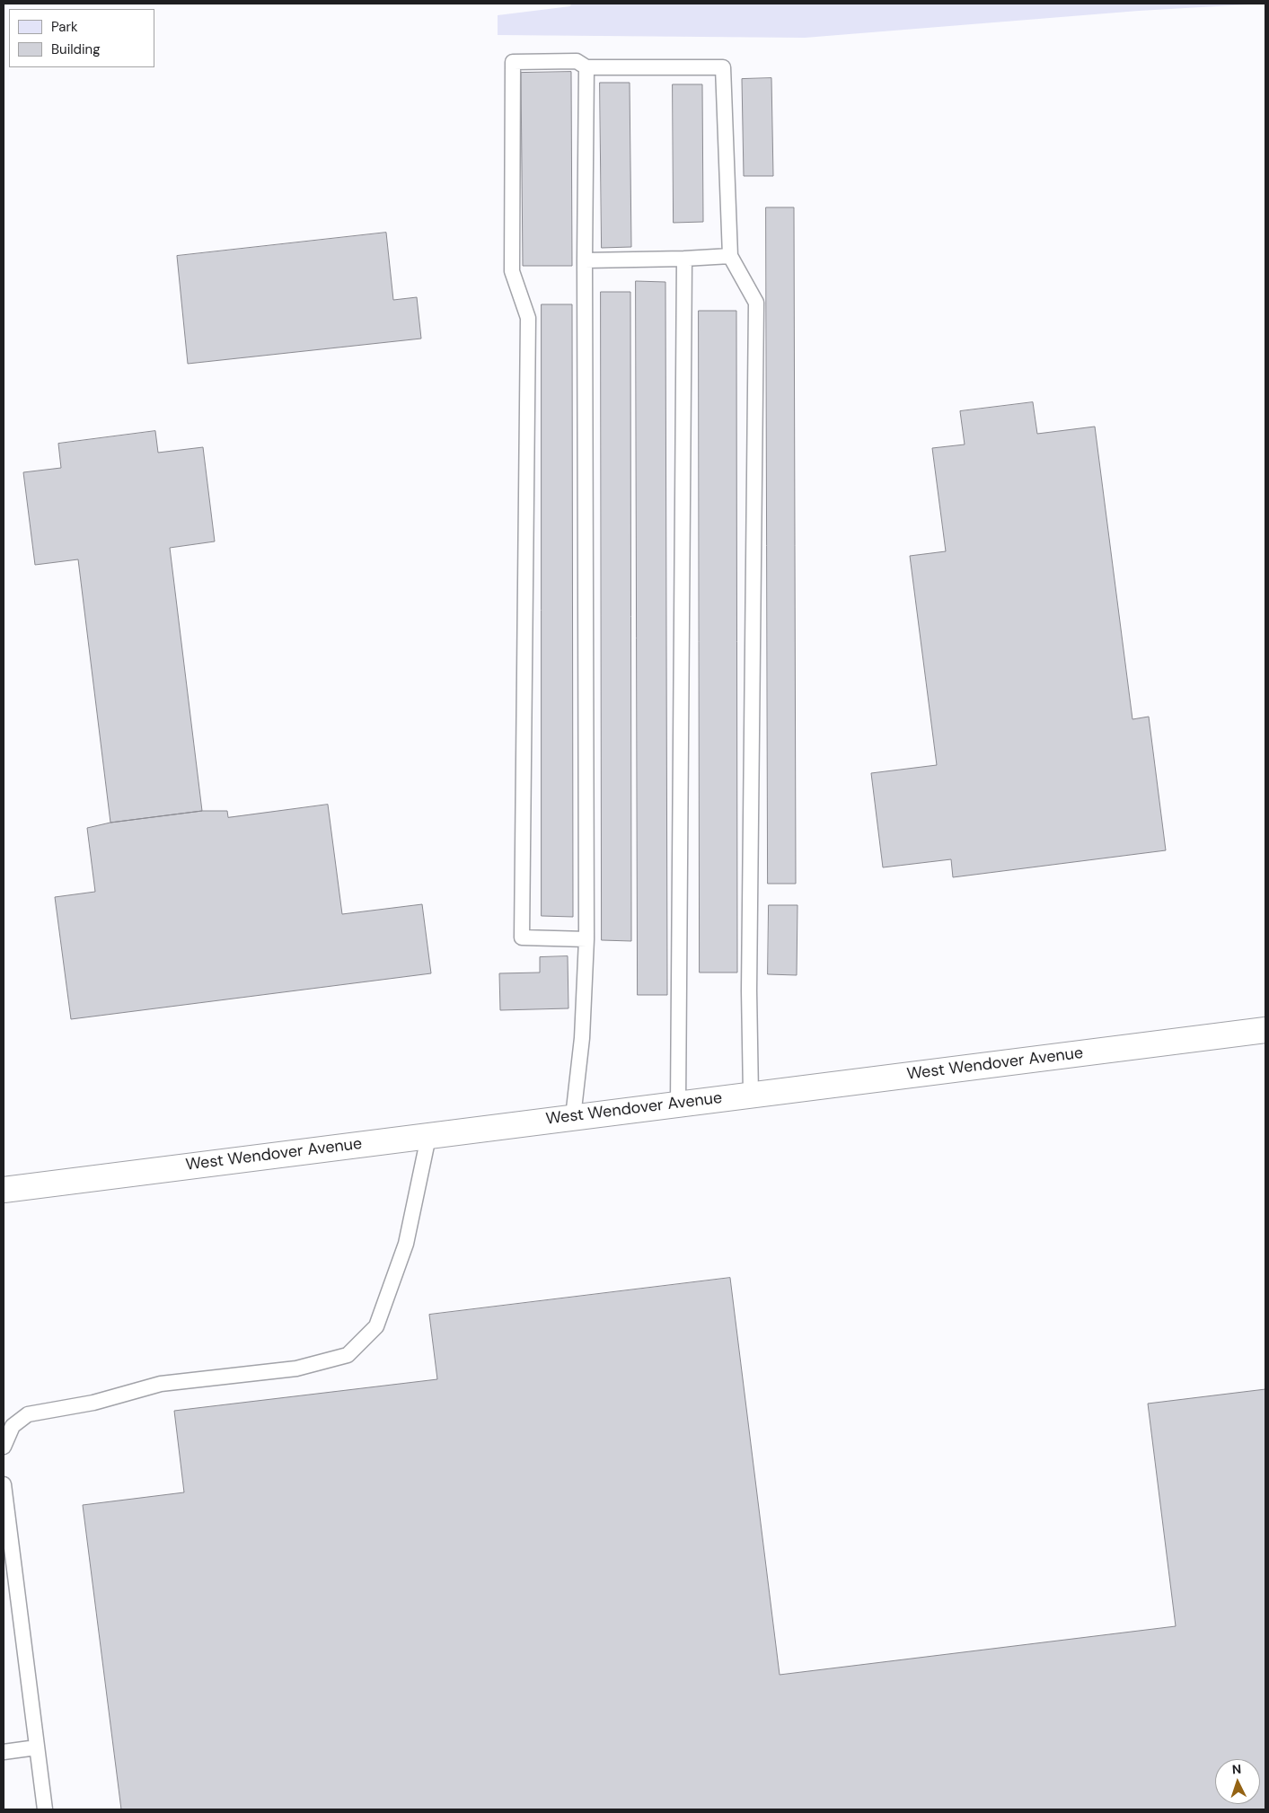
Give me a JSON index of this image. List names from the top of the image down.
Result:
{
  "streets": {
    "highway": ["West Wendover Avenue"]
  },
  "legend": ["Park", "Building"],
  "north": "top"
}
